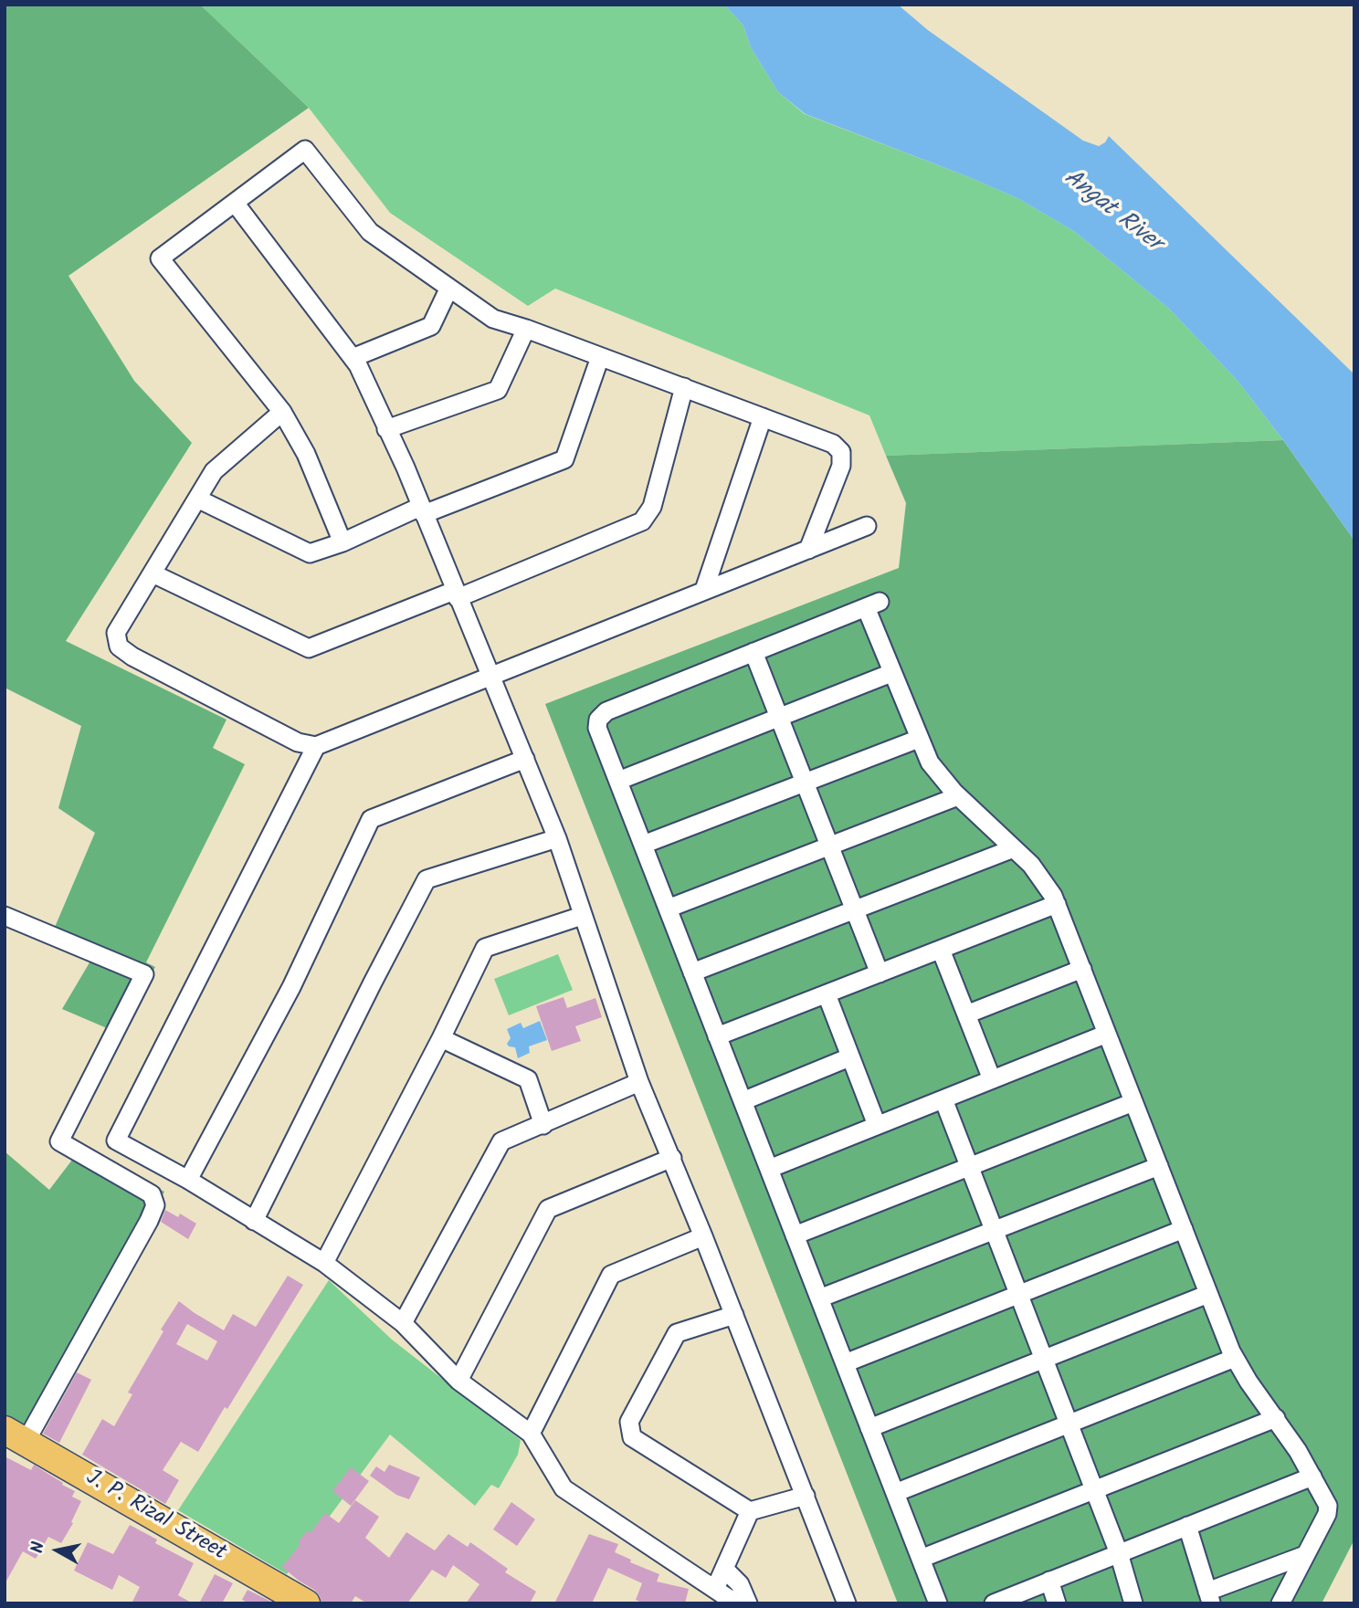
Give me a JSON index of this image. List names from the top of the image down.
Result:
{
  "streets": {
    "main road": ["J. P. Rizal Street"]
  },
  "water": ["Angat River"],
  "north": "left"
}
